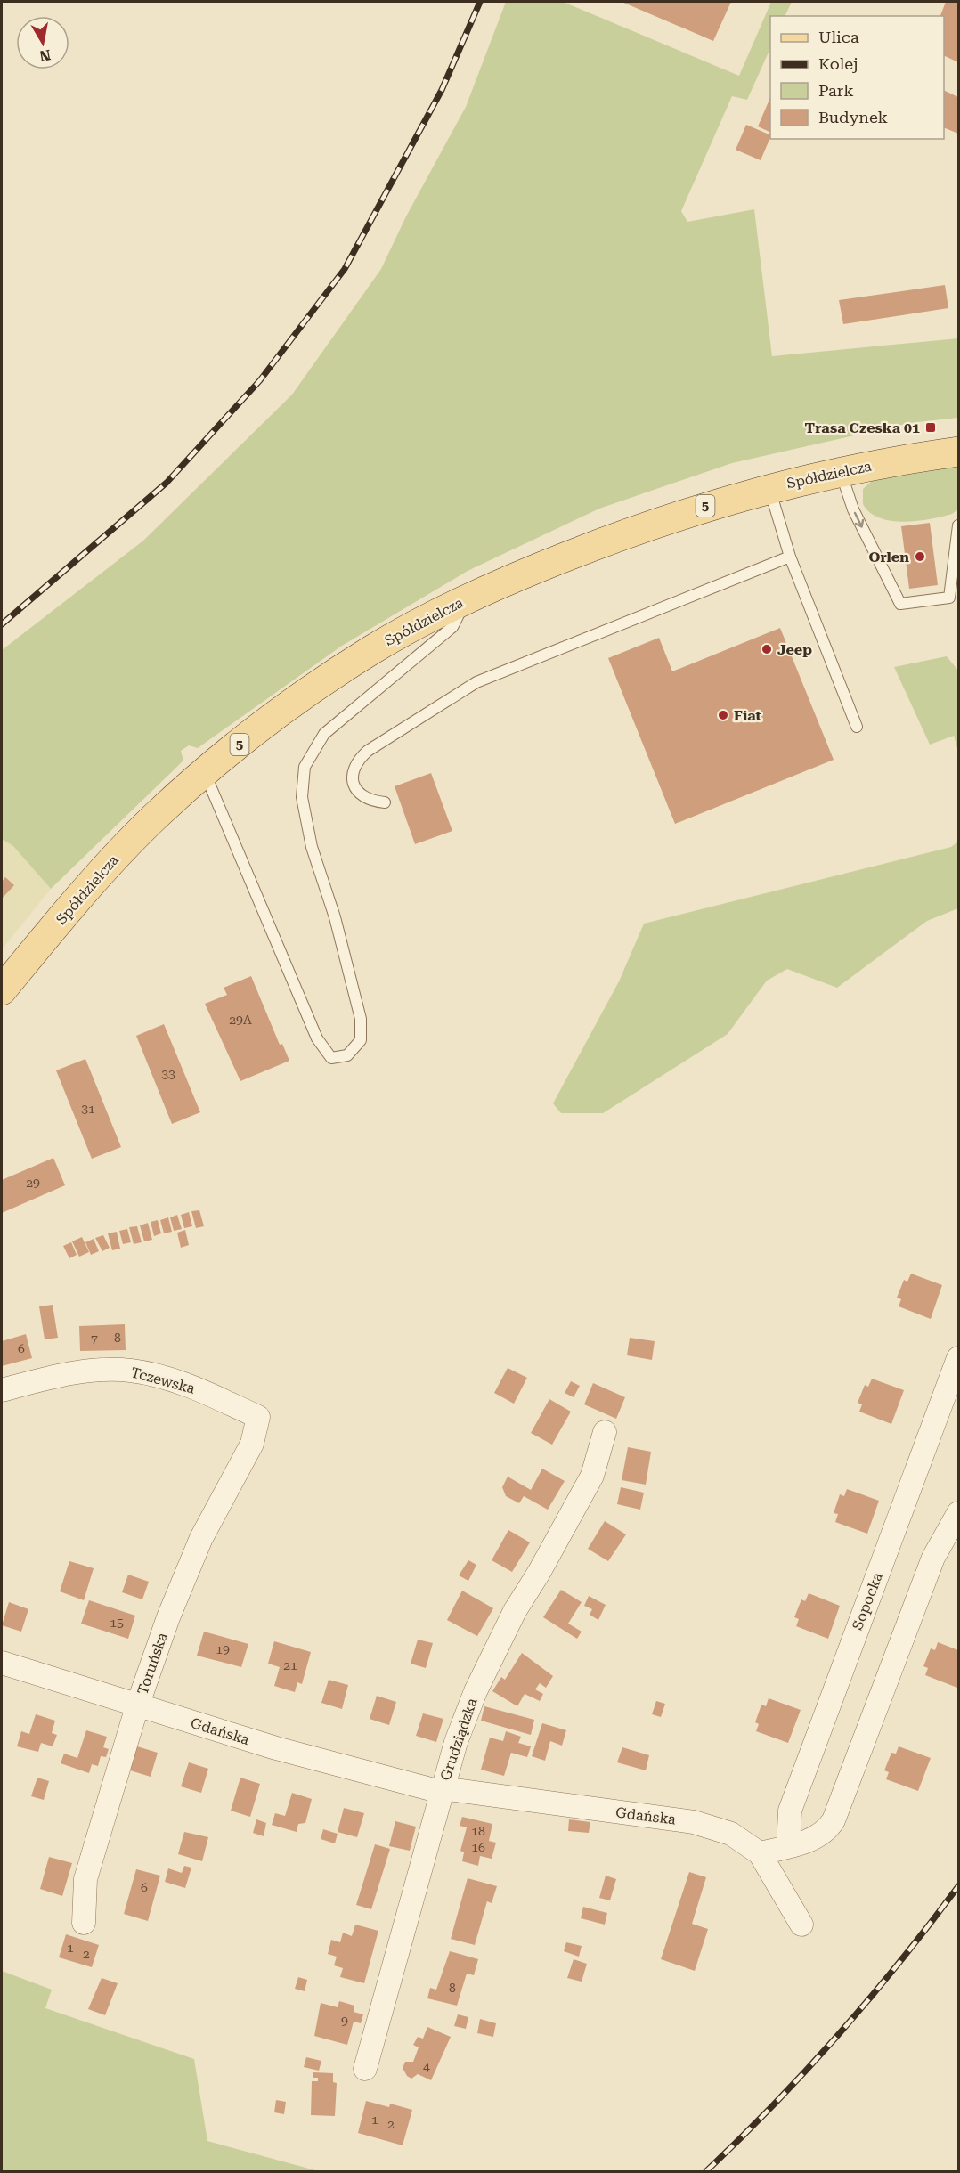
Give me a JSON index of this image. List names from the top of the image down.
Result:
{
  "streets": {
    "main road": ["Spółdzielcza", "5"],
    "street": [
      "Tczewska",
      "Sopocka",
      "Toruńska",
      "Gdańska",
      "Grudziądzka"
    ]
  },
  "crossings": [
    ["Tczewska", "Toruńska"],
    ["Toruńska", "Gdańska"],
    ["Gdańska", "Grudziądzka"]
  ],
  "places": {
    "transit": ["Trasa Czeska 01"],
    "other": ["Orlen", "Jeep", "Fiat"]
  },
  "house_numbers": [
    "29A",
    "33",
    "31",
    "29",
    "8",
    "7",
    "6",
    "15",
    "19",
    "21",
    "18",
    "16",
    "6",
    "1",
    "2",
    "8",
    "9",
    "4",
    "1",
    "2"
  ],
  "legend": [
    "Ulica",
    "Kolej",
    "Park",
    "Budynek"
  ],
  "north": "bottom"
}
